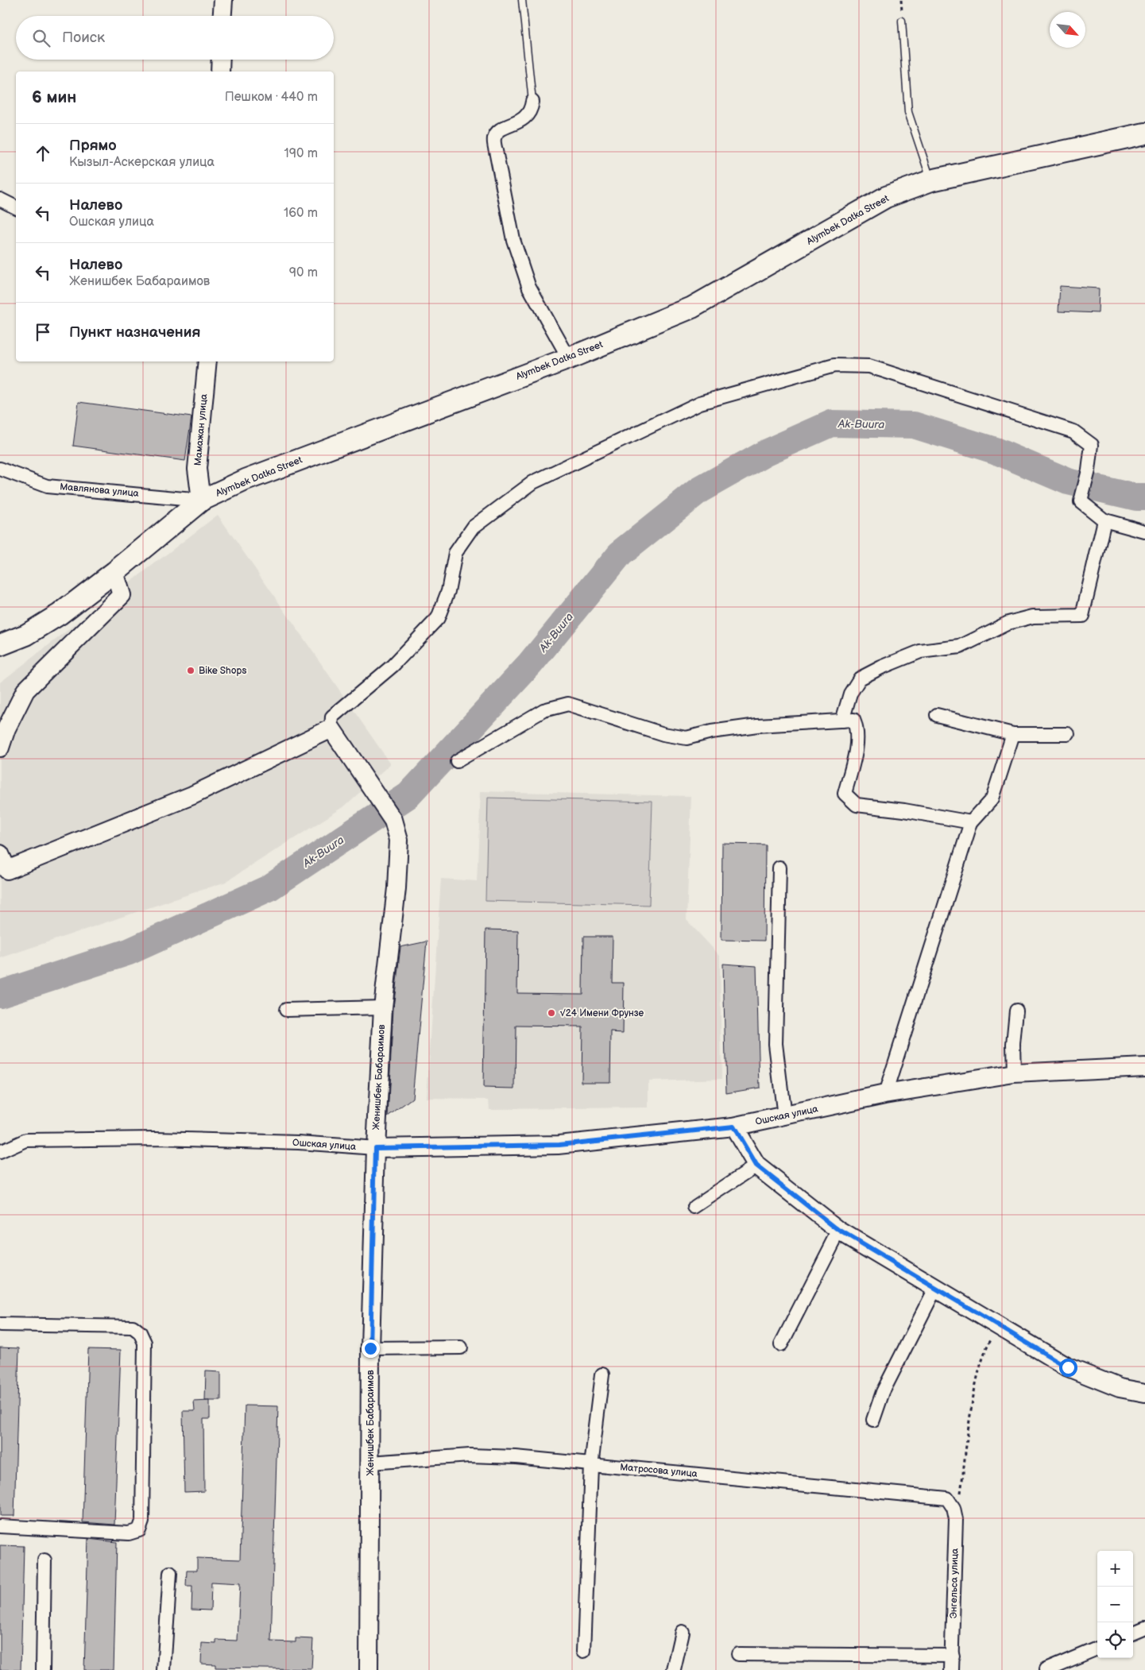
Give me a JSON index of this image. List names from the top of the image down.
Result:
{
  "streets": {
    "main road": [
      "Alymbek Datka Street",
      "Мамажан улица",
      "Женишбек Бабараимов",
      "Ошская улица"
    ],
    "street": ["Мавлянова улица", "Матросова улица", "Энгельса улица"]
  },
  "crossings": [
    ["Alymbek Datka Street", "Мамажан улица"],
    ["Alymbek Datka Street", "Мавлянова улица"],
    ["Мамажан улица", "Мавлянова улица"],
    ["Женишбек Бабараимов", "Ошская улица"],
    ["Женишбек Бабараимов", "Матросова улица"],
    ["Матросова улица", "Энгельса улица"]
  ],
  "water": ["Ak-Buura"],
  "places": ["Bike Shops", "√24 Имени Фрунзе"],
  "north": "bottom right",
  "page": {
    "search": "Поиск",
    "heading": ["6 мин", "Пешком · 440 m"],
    "list": [
      ["Прямо", "Кызыл-Аскерская улица", "190 m"],
      ["Налево", "Ошская улица", "160 m"],
      ["Налево", "Женишбек Бабараимов", "90 m"],
      "Пункт назначения"
    ],
    "map_buttons": ["+", "−"]
  }
}
